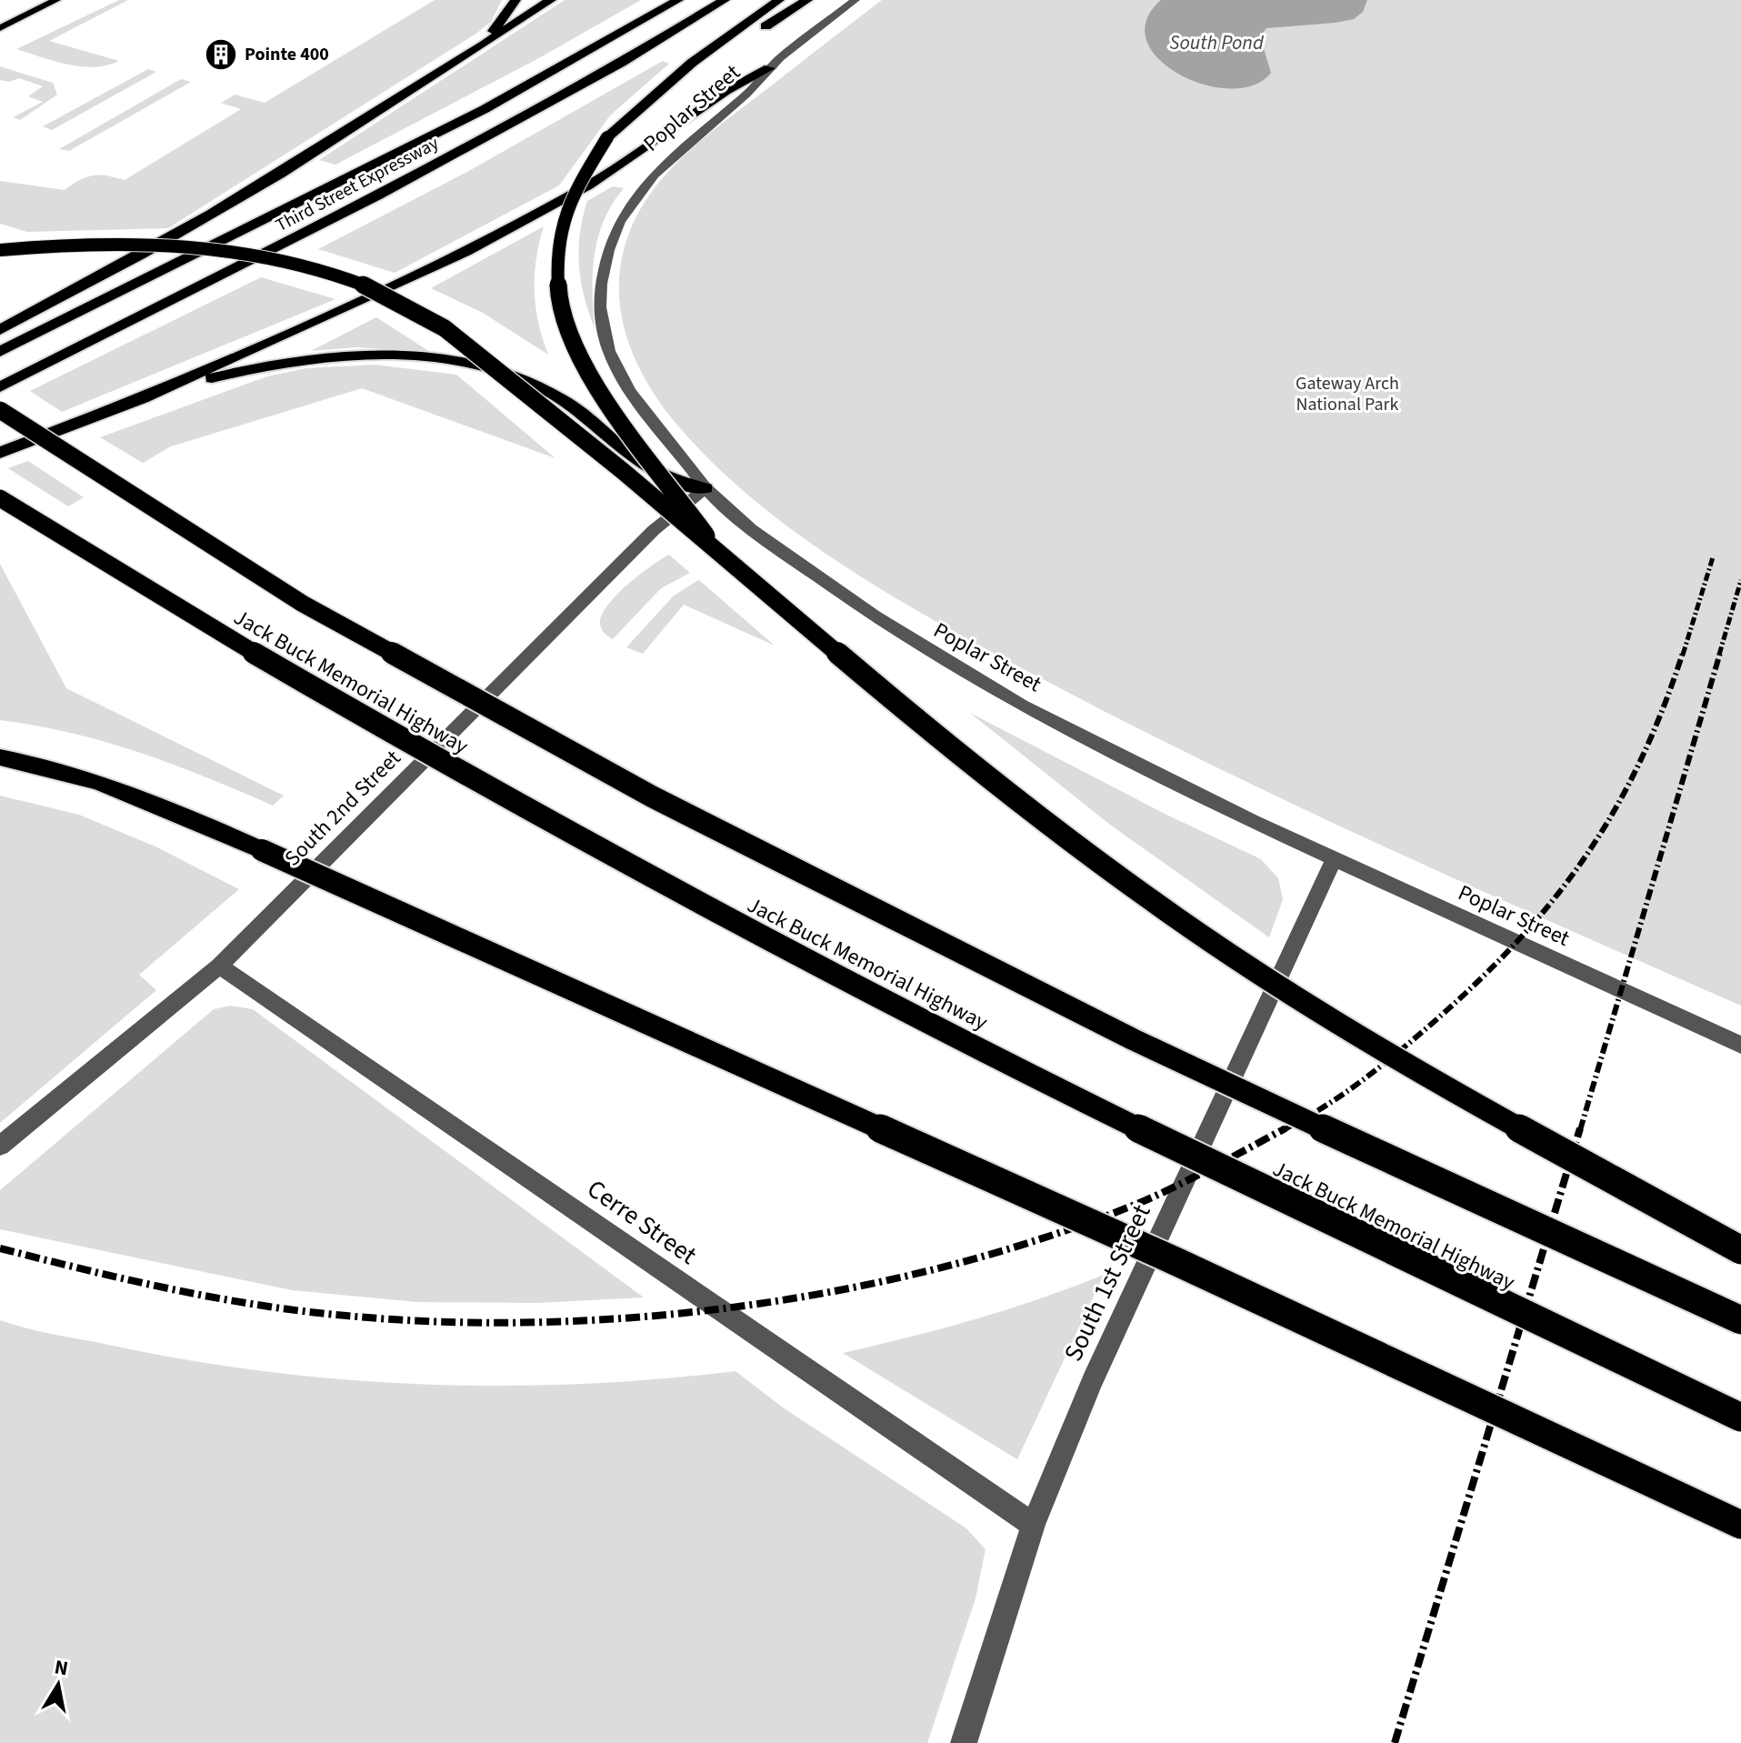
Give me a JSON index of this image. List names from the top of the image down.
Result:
{
  "streets": {
    "highway": ["Third Street Expressway", "Jack Buck Memorial Highway"],
    "street": [
      "Poplar Street",
      "South 2nd Street",
      "Cerre Street",
      "South 1st Street"
    ]
  },
  "crossings": [
    ["Poplar Street", "South 2nd Street"],
    ["Poplar Street", "South 1st Street"],
    ["South 2nd Street", "Cerre Street"],
    ["Cerre Street", "South 1st Street"]
  ],
  "water": ["South Pond"],
  "parks": ["Gateway Arch National Park"],
  "places": {
    "building": ["Pointe 400"]
  },
  "north": "top"
}
